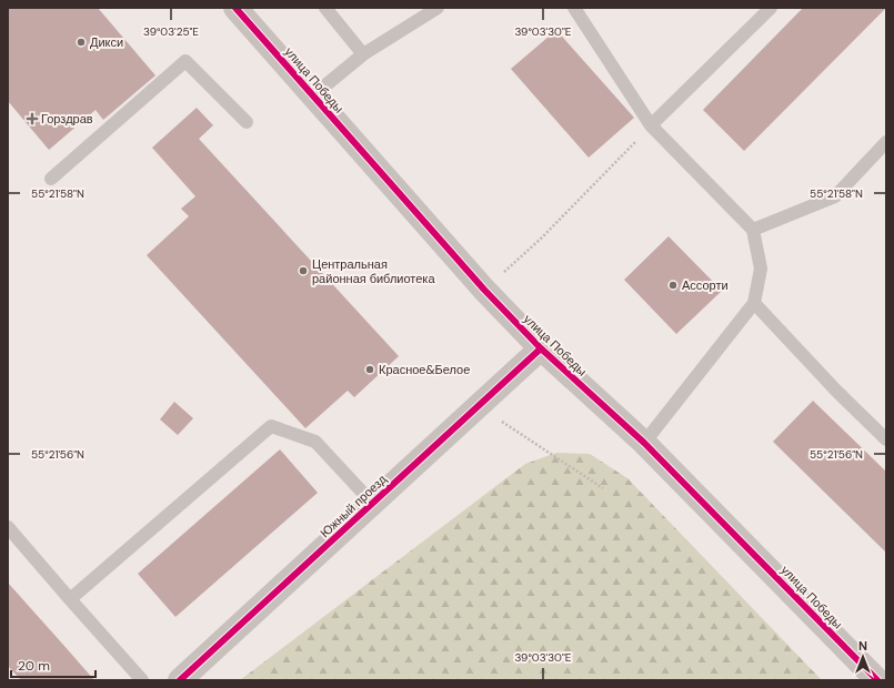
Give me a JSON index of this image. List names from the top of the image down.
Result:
{
  "streets": {
    "street": ["улица Победы", "Южный проезд"]
  },
  "crossings": [
    ["улица Победы", "Южный проезд"]
  ],
  "places": {
    "other": [
      "Дикси",
      "Центральная районная библиотека",
      "Ассорти",
      "Красное&Белое"
    ],
    "health": ["Горздрав"]
  },
  "scale_bar": "20 m",
  "north": "top",
  "coordinates": [
    "39°03'25\"E",
    "39°03'30\"E",
    "55°21'58\"N",
    "55°21'56\"N"
  ]
}
